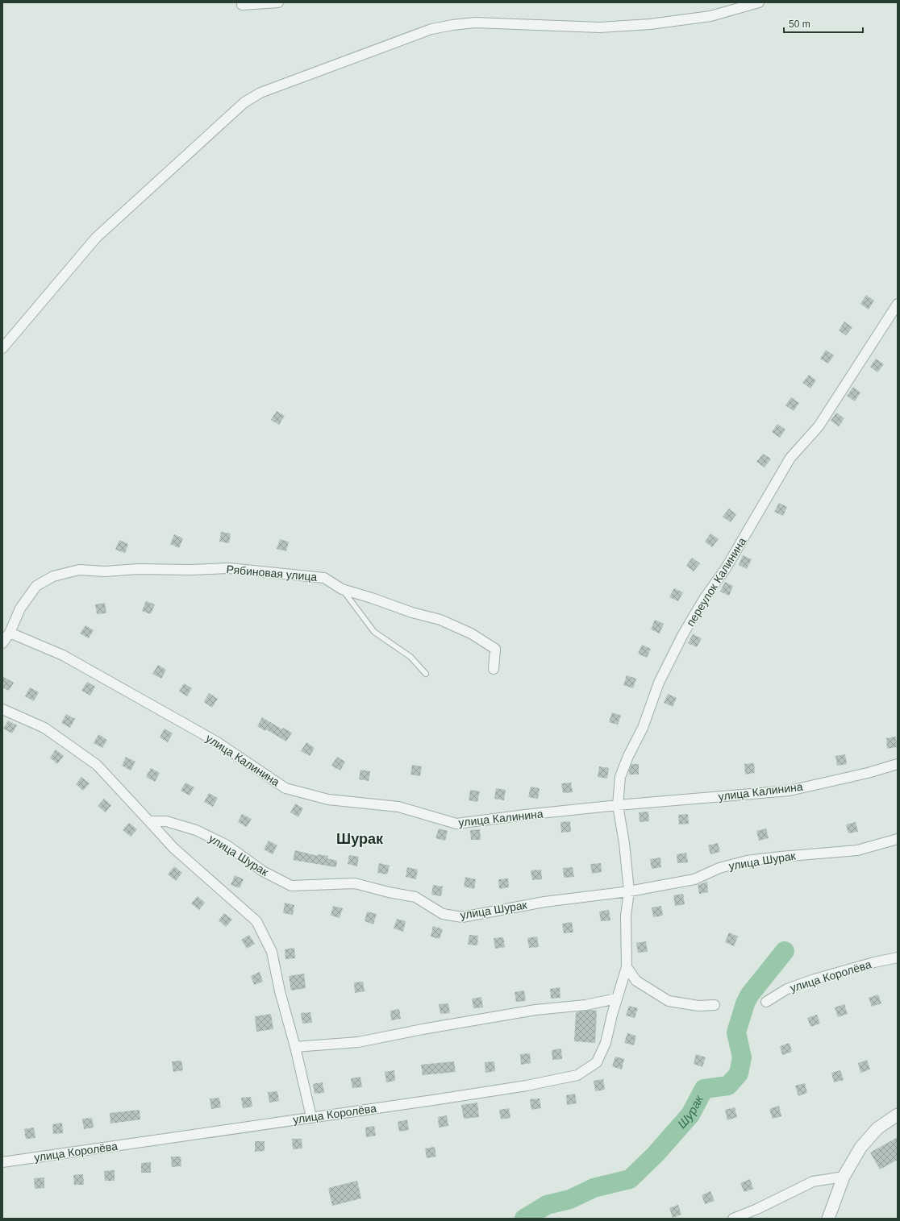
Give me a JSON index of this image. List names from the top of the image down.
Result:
{
  "streets": {
    "street": [
      "Рябиновая улица",
      "переулок Калинина",
      "улица Калинина",
      "улица Шурак",
      "улица Королёва"
    ]
  },
  "crossings": [
    ["Рябиновая улица", "улица Калинина"],
    ["переулок Калинина", "улица Калинина"],
    ["переулок Калинина", "улица Шурак"]
  ],
  "districts": ["Шурак"],
  "water": ["Шурак"],
  "scale_bar": "50 m"
}
